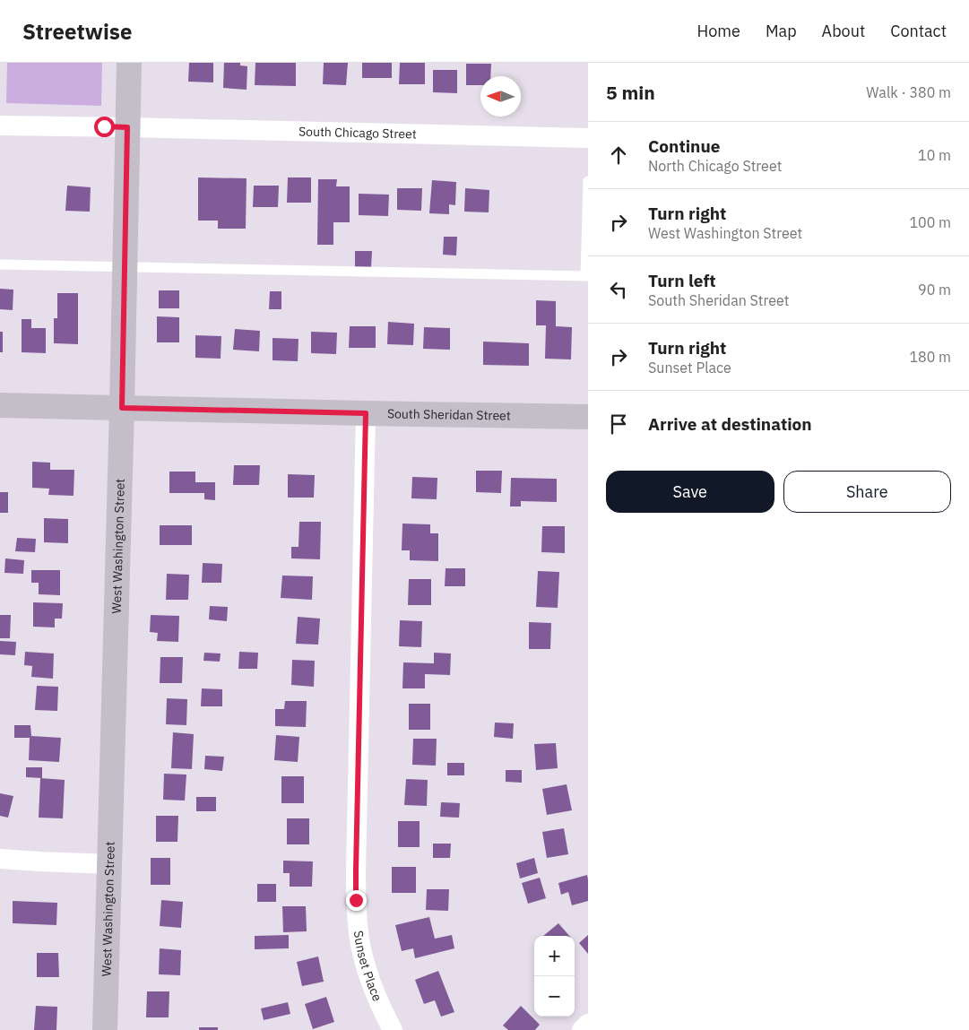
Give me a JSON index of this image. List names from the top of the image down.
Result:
{
  "streets": {
    "street": [
      "South Chicago Street",
      "South Sheridan Street",
      "West Washington Street",
      "Sunset Place"
    ]
  },
  "crossings": [
    ["South Chicago Street", "West Washington Street"],
    ["South Sheridan Street", "West Washington Street"],
    ["South Sheridan Street", "Sunset Place"]
  ],
  "north": "left",
  "page": {
    "header": "Streetwise",
    "nav": [
      "Home",
      "Map",
      "About",
      "Contact"
    ],
    "heading": ["5 min", "Walk · 380 m"],
    "list": [
      ["Continue", "North Chicago Street", "10 m"],
      ["Turn right", "West Washington Street", "100 m"],
      ["Turn left", "South Sheridan Street", "90 m"],
      ["Turn right", "Sunset Place", "180 m"],
      "Arrive at destination"
    ],
    "buttons": ["Save", "Share"],
    "map_buttons": ["+", "−"]
  }
}
